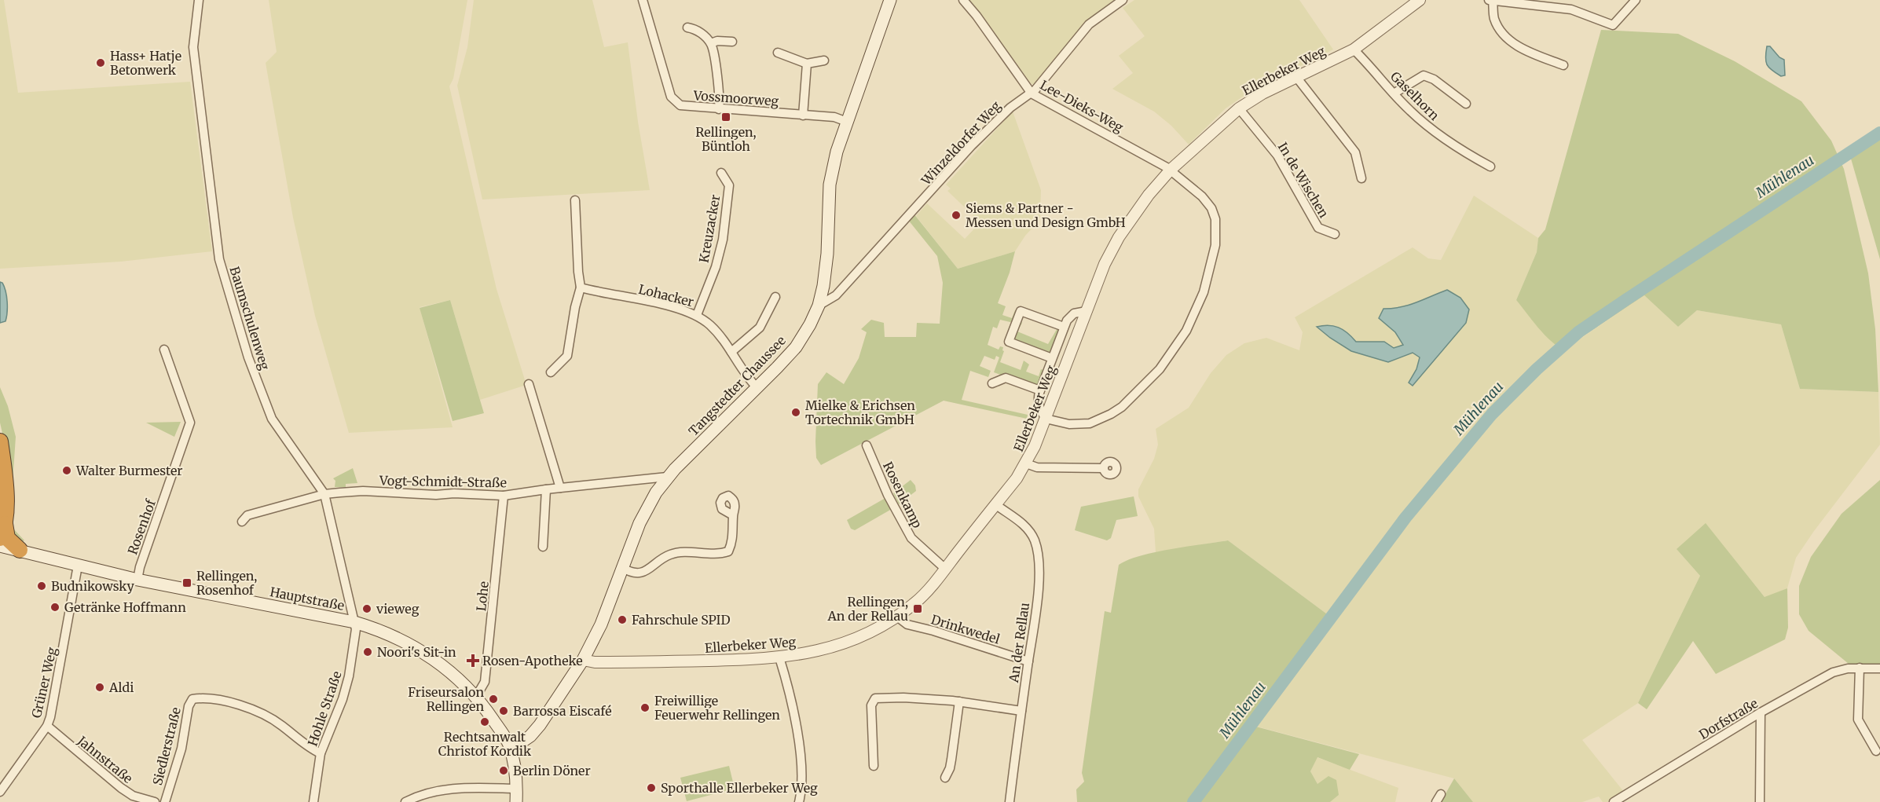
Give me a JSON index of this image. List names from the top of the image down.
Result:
{
  "streets": {
    "main road": ["Tangstedter Chaussee", "Hauptstraße"],
    "street": [
      "Ellerbeker Weg",
      "Gaselhorn",
      "Vossmoorweg",
      "Lee-Dieks-Weg",
      "Winzeldorfer Weg",
      "In de Wischen",
      "Kreuzacker",
      "Lohacker",
      "Baumschulenweg",
      "Vogt-Schmidt-Straße",
      "Rosenkamp",
      "Rosenhof",
      "Lohe",
      "Drinkwedel",
      "An der Rellau",
      "Grüner Weg",
      "Hohle Straße",
      "Dorfstraße",
      "Siedlerstraße",
      "Jahnstraße"
    ]
  },
  "crossings": [
    ["Ellerbeker Weg", "Gaselhorn"],
    ["Ellerbeker Weg", "Lee-Dieks-Weg"],
    ["Ellerbeker Weg", "In de Wischen"],
    ["Ellerbeker Weg", "Tangstedter Chaussee"],
    ["Ellerbeker Weg", "Rosenkamp"],
    ["Ellerbeker Weg", "Drinkwedel"],
    ["Ellerbeker Weg", "An der Rellau"],
    ["Vossmoorweg", "Tangstedter Chaussee"],
    ["Lee-Dieks-Weg", "Winzeldorfer Weg"],
    ["Winzeldorfer Weg", "Tangstedter Chaussee"],
    ["Kreuzacker", "Lohacker"],
    ["Lohacker", "Tangstedter Chaussee"],
    ["Baumschulenweg", "Vogt-Schmidt-Straße"],
    ["Baumschulenweg", "Hauptstraße"],
    ["Baumschulenweg", "Hohle Straße"],
    ["Tangstedter Chaussee", "Vogt-Schmidt-Straße"],
    ["Tangstedter Chaussee", "Hauptstraße"],
    ["Vogt-Schmidt-Straße", "Lohe"],
    ["Rosenhof", "Hauptstraße"],
    ["Lohe", "Hauptstraße"],
    ["Hauptstraße", "Grüner Weg"],
    ["Hauptstraße", "Hohle Straße"],
    ["Drinkwedel", "An der Rellau"],
    ["Grüner Weg", "Jahnstraße"],
    ["Hohle Straße", "Siedlerstraße"]
  ],
  "water": ["Mühlenau"],
  "places": {
    "other": [
      "Hass+ Hatje Betonwerk",
      "Siems & Partner - Messen und Design GmbH",
      "Mielke & Erichsen Tortechnik GmbH",
      "Walter Burmester",
      "Budnikowsky",
      "Getränke Hoffmann",
      "vieweg",
      "Fahrschule SPID",
      "Noori's Sit-in",
      "Aldi",
      "Friseursalon Rellingen",
      "Freiwillige Feuerwehr Rellingen",
      "Barrossa Eiscafé",
      "Rechtsanwalt Christof Kordik",
      "Berlin Döner",
      "Sporthalle Ellerbeker Weg"
    ],
    "transit": ["Rellingen, Büntloh", "Rellingen, Rosenhof", "Rellingen, An der Rellau"],
    "health": ["Rosen-Apotheke"]
  }
}
